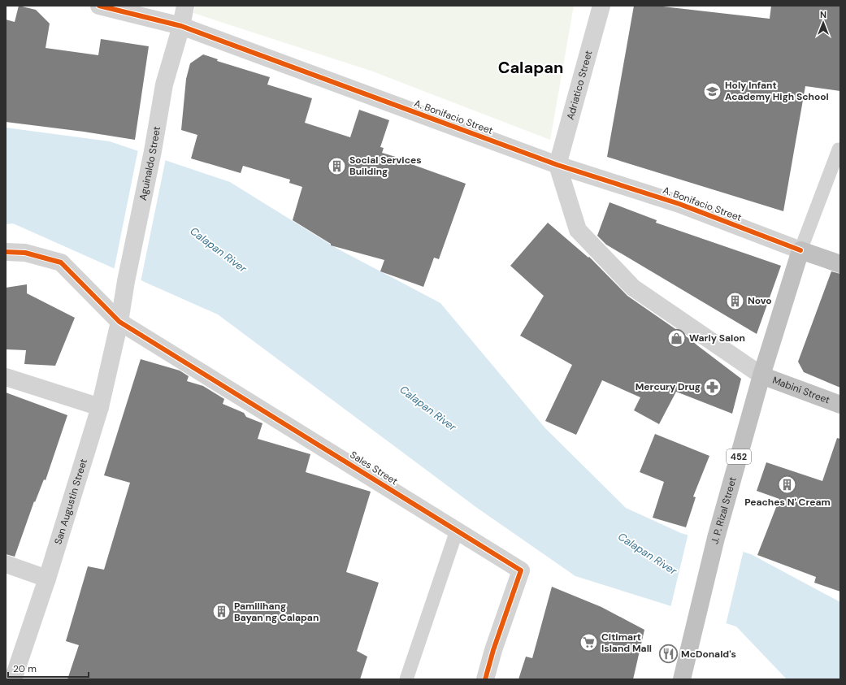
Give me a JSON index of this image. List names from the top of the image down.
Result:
{
  "streets": {
    "highway": [
      "A. Bonifacio Street",
      "Mabini Street",
      "452",
      "J. P. Rizal Street"
    ],
    "street": [
      "Adriatico Street",
      "Aguinaldo Street",
      "Sales Street",
      "San Augustin Street"
    ]
  },
  "crossings": [
    ["Adriatico Street", "A. Bonifacio Street"],
    ["A. Bonifacio Street", "Aguinaldo Street"],
    ["A. Bonifacio Street", "J. P. Rizal Street"],
    ["Aguinaldo Street", "Sales Street"],
    ["Aguinaldo Street", "San Augustin Street"],
    ["Mabini Street", "J. P. Rizal Street"],
    ["Sales Street", "San Augustin Street"]
  ],
  "districts": ["Calapan"],
  "water": ["Calapan River"],
  "places": {
    "school or university": ["Holy Infant Academy High School"],
    "building": [
      "Social Services Building",
      "Novo",
      "Peaches N' Cream",
      "Pamilihang Bayan ng Calapan"
    ],
    "shop": ["Warly Salon"],
    "pharmacy": ["Mercury Drug"],
    "supermarket": ["Citimart Island Mall"],
    "restaurant": ["McDonald's"]
  },
  "scale_bar": "20 m",
  "north": "top"
}
